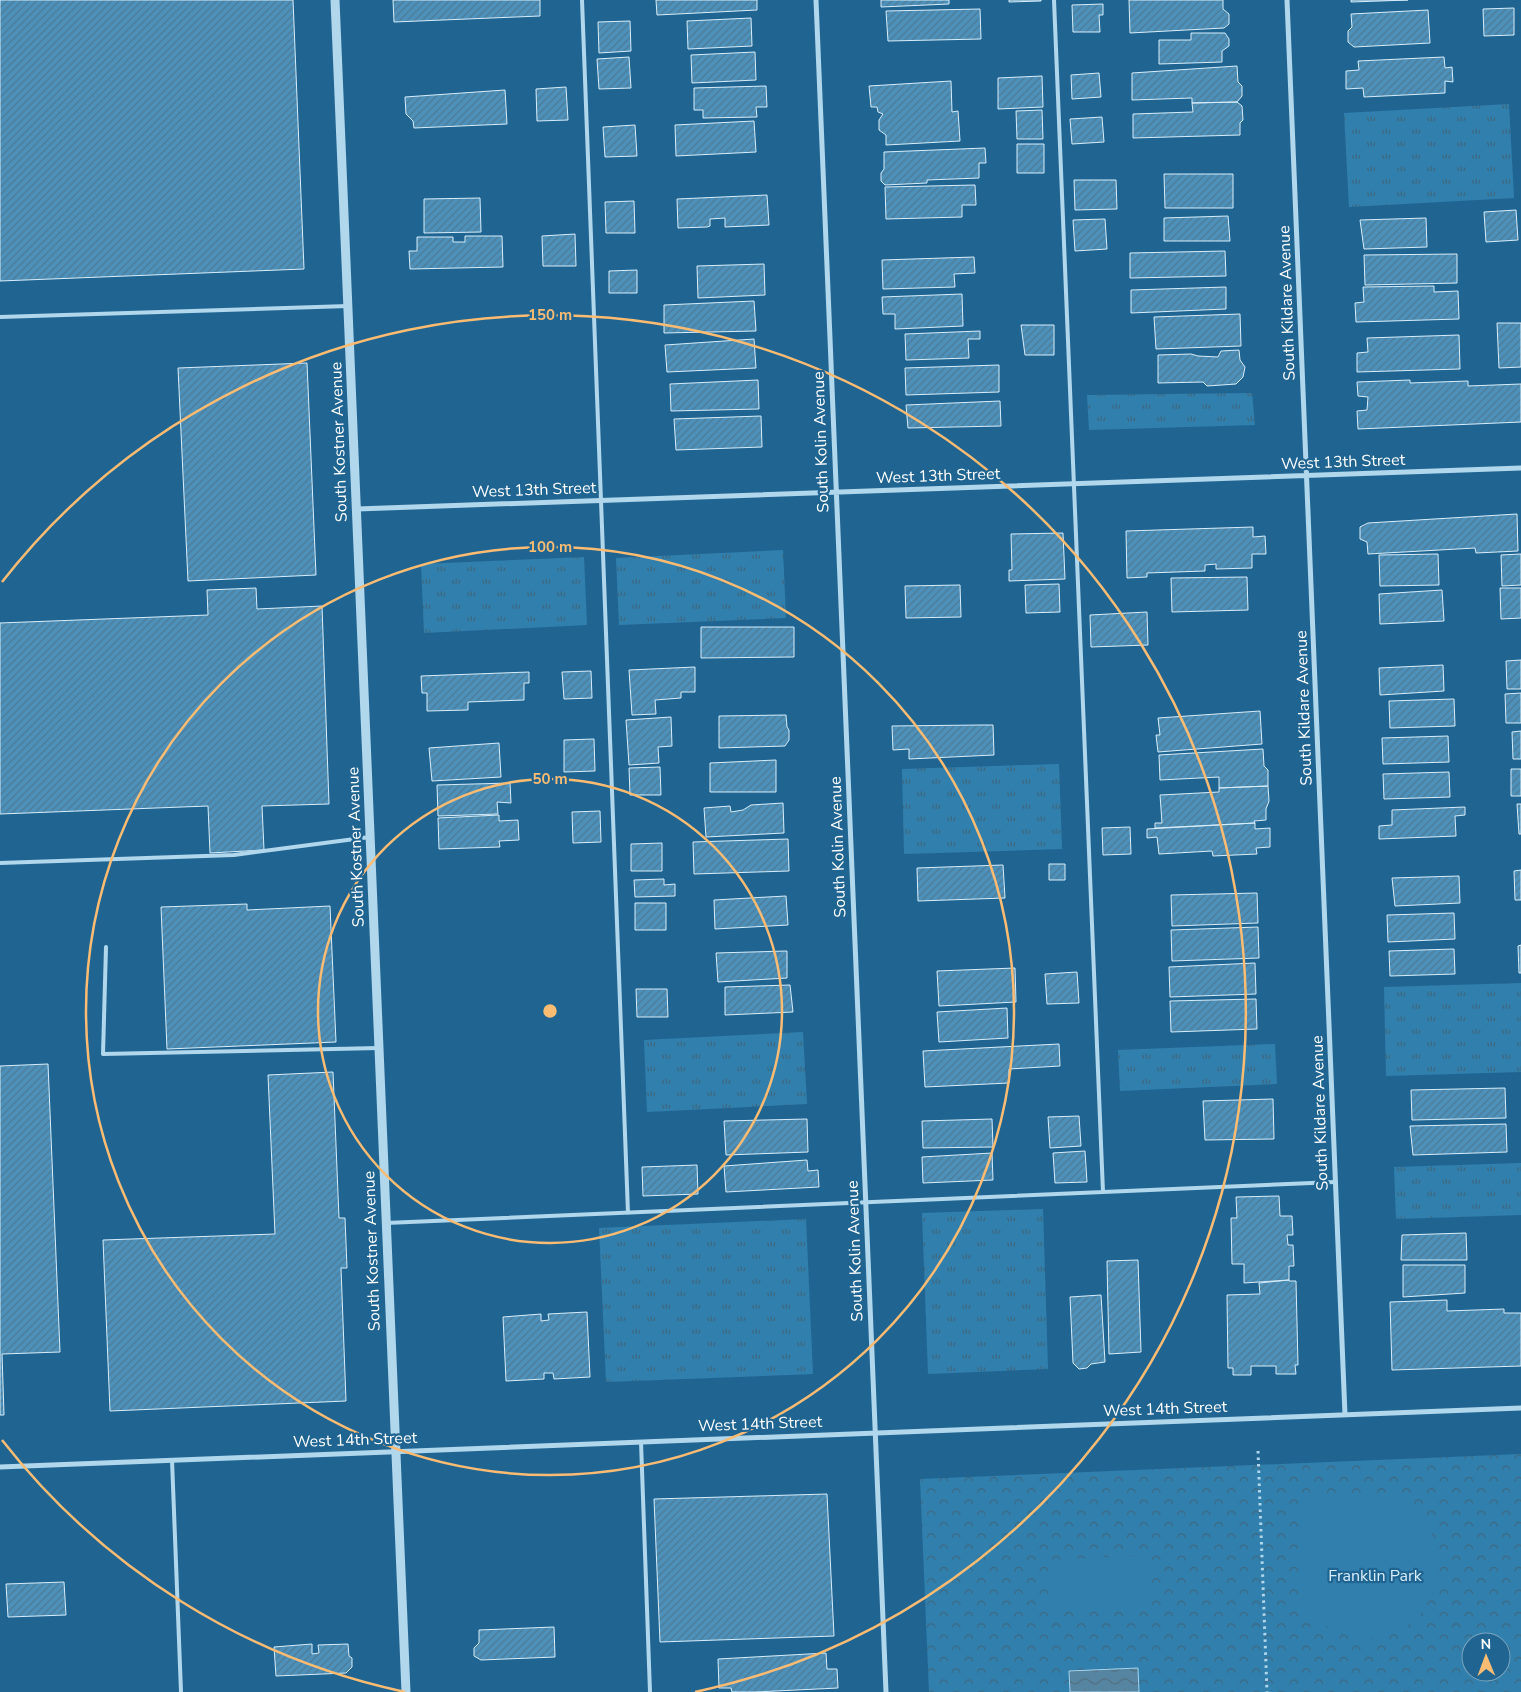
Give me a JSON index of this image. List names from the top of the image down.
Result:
{
  "streets": {
    "street": [
      "South Kildare Avenue",
      "South Kostner Avenue",
      "South Kolin Avenue",
      "West 13th Street",
      "West 14th Street"
    ]
  },
  "crossings": [
    ["South Kildare Avenue", "West 13th Street"],
    ["South Kildare Avenue", "West 14th Street"],
    ["South Kostner Avenue", "West 13th Street"],
    ["South Kostner Avenue", "West 14th Street"],
    ["South Kolin Avenue", "West 13th Street"],
    ["South Kolin Avenue", "West 14th Street"]
  ],
  "parks": ["Franklin Park"],
  "north": "top",
  "rings": ["150 m", "100 m", "50 m"]
}
